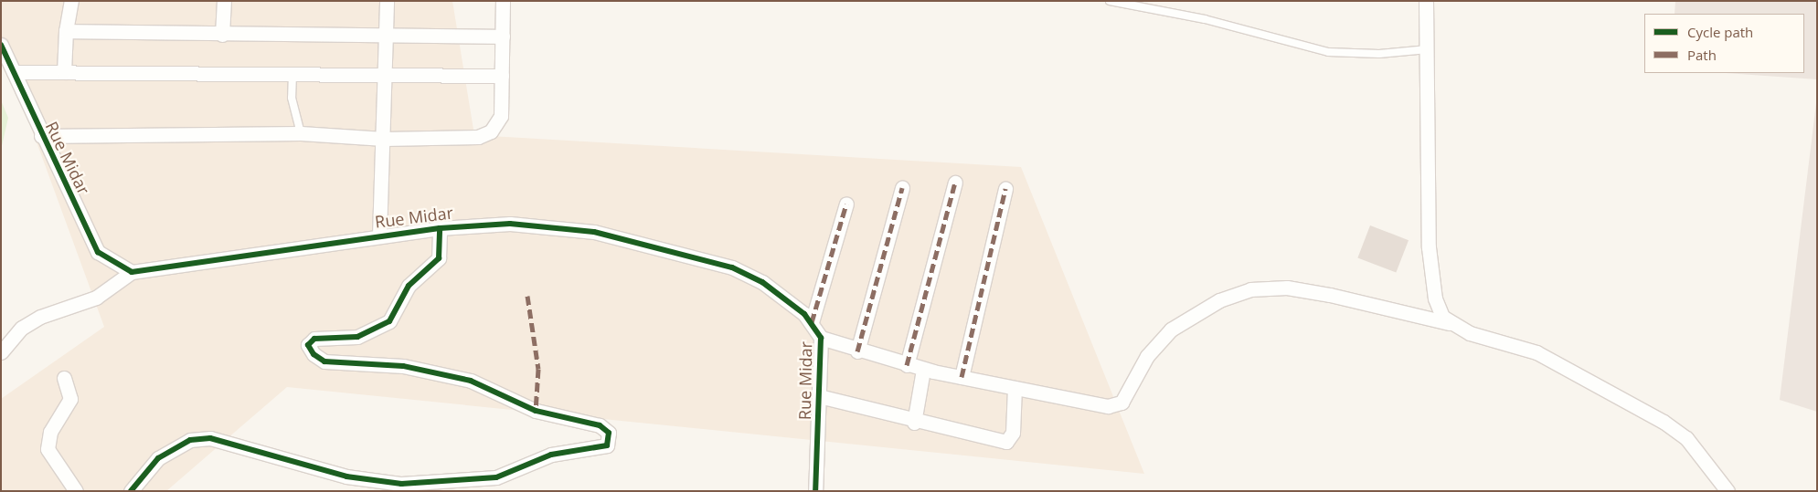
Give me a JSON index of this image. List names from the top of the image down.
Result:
{
  "streets": {
    "street": ["Rue Midar"]
  },
  "legend": ["Cycle path", "Path"]
}
